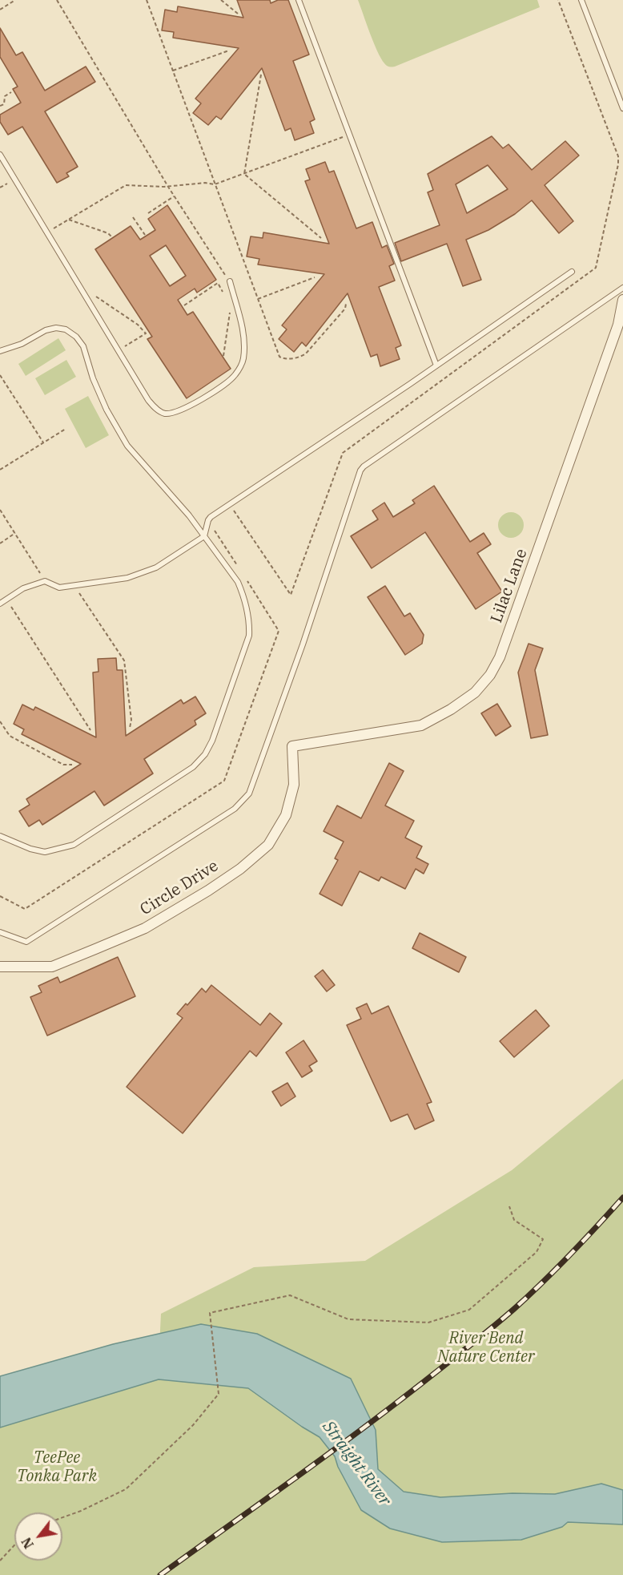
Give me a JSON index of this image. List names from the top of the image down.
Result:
{
  "streets": {
    "street": ["Lilac Lane", "Circle Drive"]
  },
  "crossings": [
    ["Lilac Lane", "Circle Drive"]
  ],
  "water": ["Straight River"],
  "parks": ["River Bend Nature Center", "TeePee Tonka Park"],
  "north": "bottom left"
}
